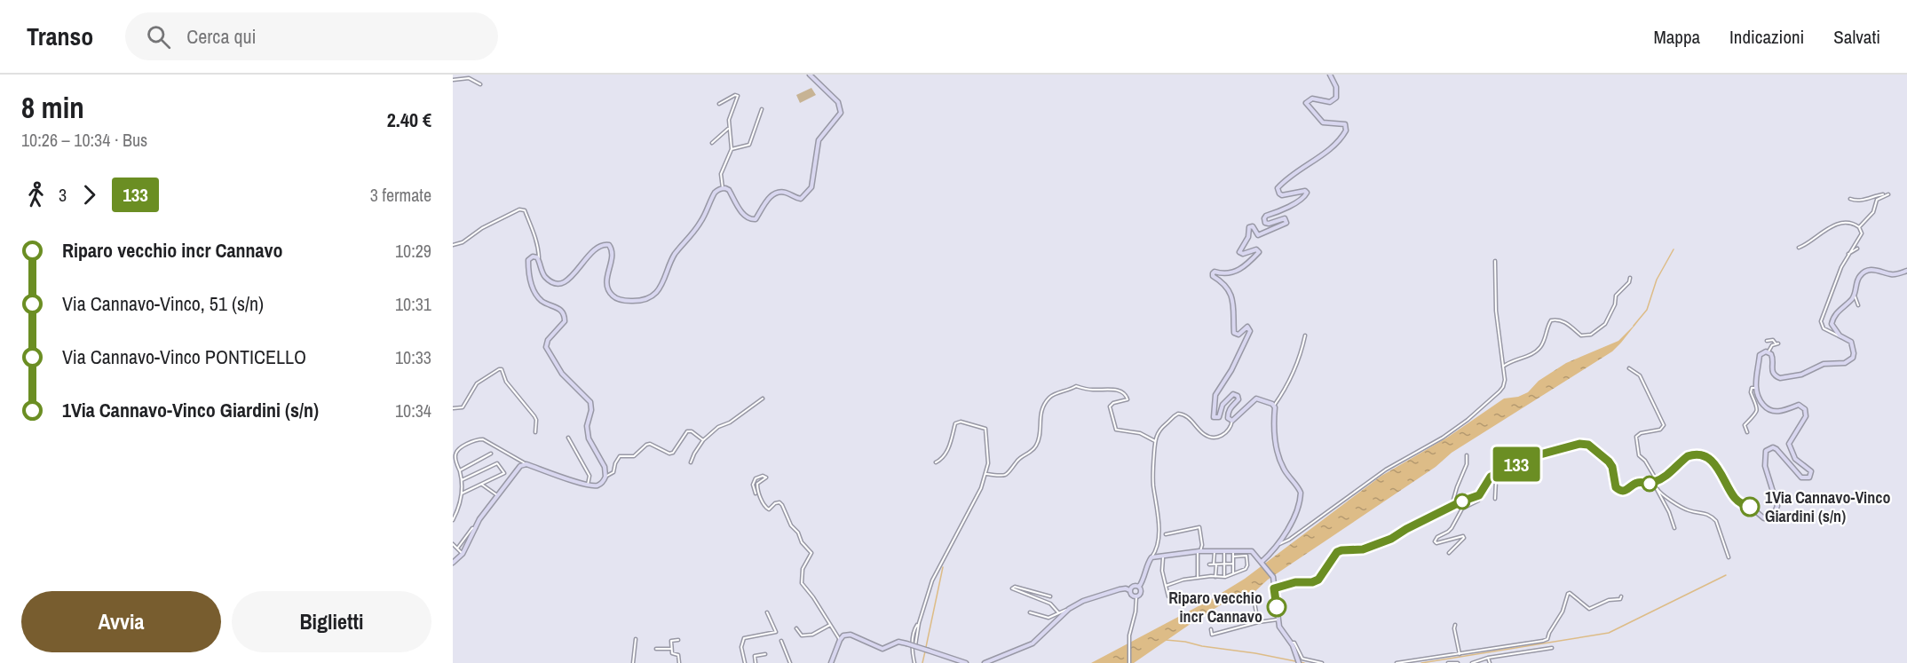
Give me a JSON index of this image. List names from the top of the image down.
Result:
{
  "places": ["1Via Cannavo-Vinco Giardini (s/n)", "Riparo vecchio incr Cannavo"],
  "lines": ["bus line 133"],
  "page": {
    "header": "Transo",
    "search": "Cerca qui",
    "nav": ["Mappa", "Indicazioni", "Salvati"],
    "heading": ["8 min", "10:26 – 10:34 · Bus", "2.40 €"],
    "on_map": "133",
    "legs": ["3", "133", "3 fermate"],
    "list": [
      {
        "name": "Riparo vecchio incr Cannavo",
        "value": "10:29"
      },
      {
        "name": "Via Cannavo-Vinco, 51 (s/n)",
        "value": "10:31"
      },
      {
        "name": "Via Cannavo-Vinco PONTICELLO",
        "value": "10:33"
      },
      {
        "name": "1Via Cannavo-Vinco Giardini (s/n)",
        "value": "10:34"
      }
    ],
    "buttons": ["Avvia", "Biglietti"]
  }
}
